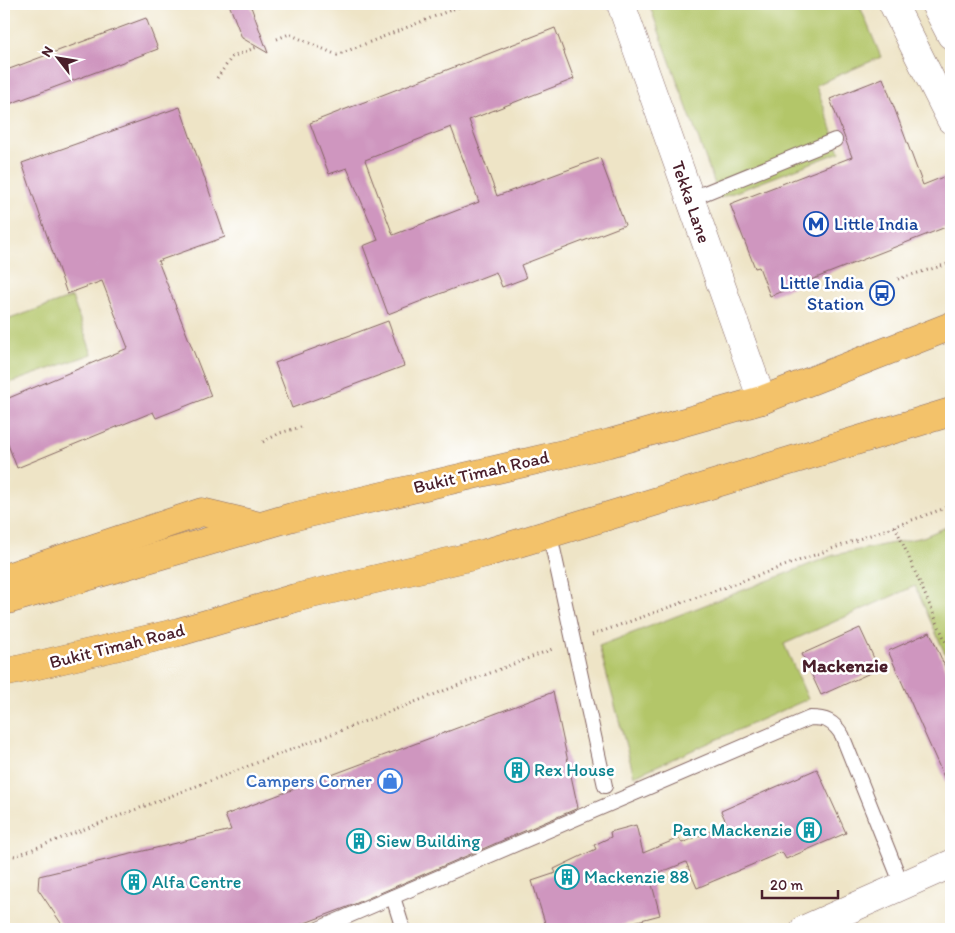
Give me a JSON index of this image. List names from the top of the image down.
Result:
{
  "streets": {
    "highway": ["Bukit Timah Road"],
    "street": ["Tekka Lane"]
  },
  "crossings": [
    ["Tekka Lane", "Bukit Timah Road"]
  ],
  "districts": ["Mackenzie"],
  "places": {
    "metro station": ["Little India"],
    "bus stop": ["Little India Station"],
    "building": [
      "Rex House",
      "Parc Mackenzie",
      "Siew Building",
      "Mackenzie 88",
      "Alfa Centre"
    ],
    "shop": ["Campers Corner"]
  },
  "scale_bar": "20 m",
  "north": "top left"
}
